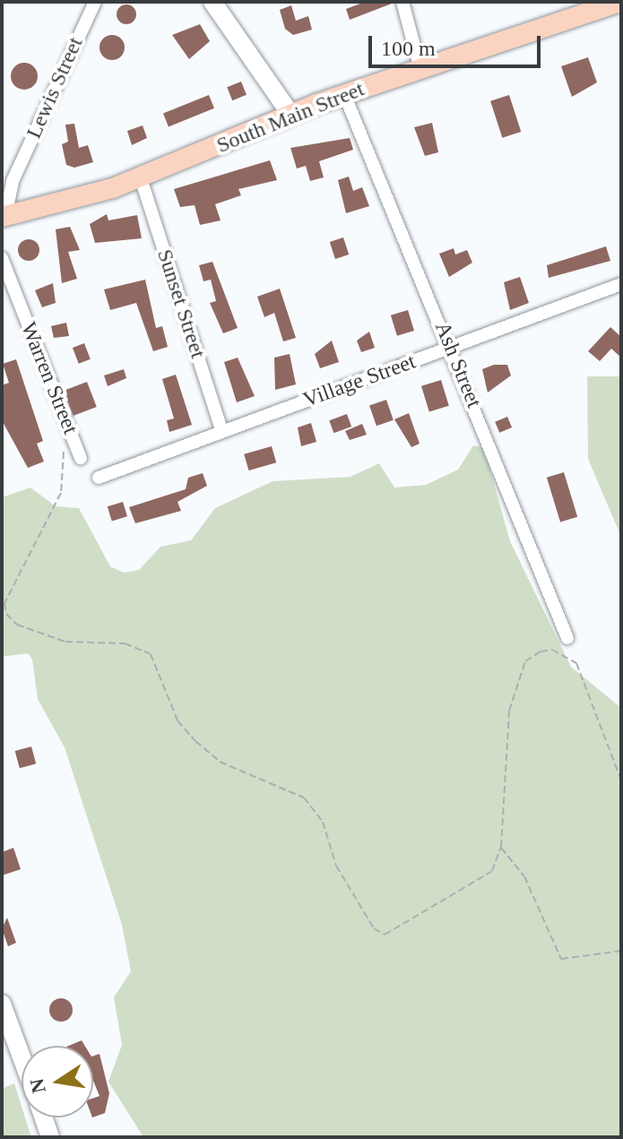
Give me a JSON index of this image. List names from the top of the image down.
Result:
{
  "streets": {
    "main road": ["South Main Street"],
    "street": [
      "Lewis Street",
      "Sunset Street",
      "Ash Street",
      "Warren Street",
      "Village Street"
    ]
  },
  "crossings": [
    ["Lewis Street", "South Main Street"],
    ["South Main Street", "Sunset Street"],
    ["South Main Street", "Ash Street"],
    ["Sunset Street", "Village Street"],
    ["Ash Street", "Village Street"]
  ],
  "scale_bar": "100 m",
  "north": "left"
}
